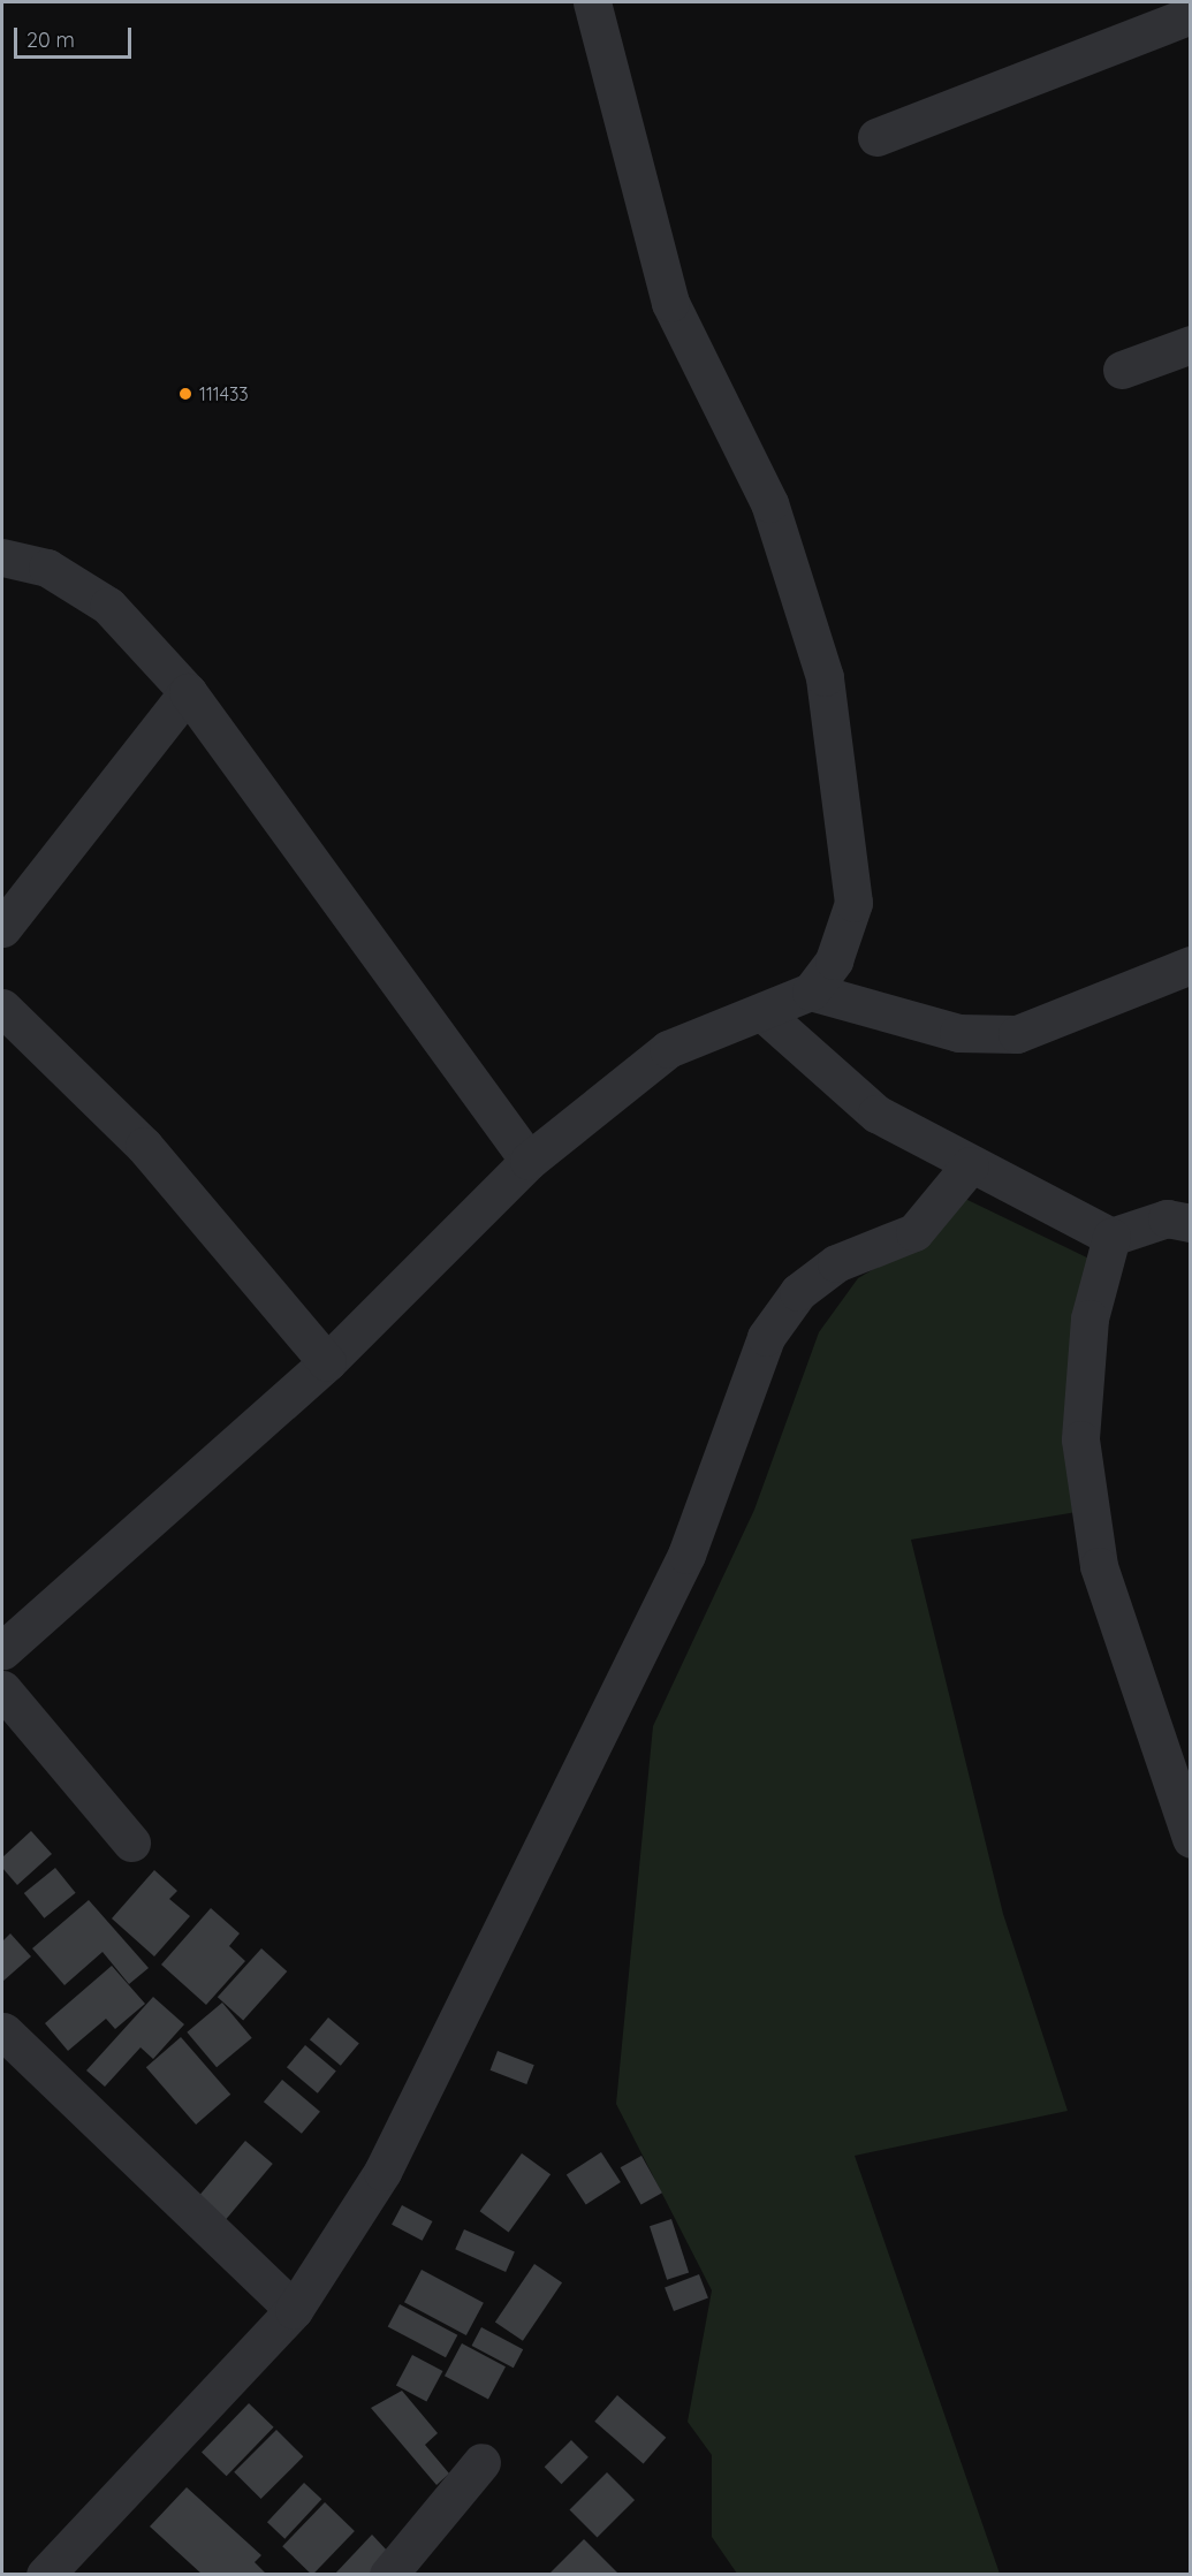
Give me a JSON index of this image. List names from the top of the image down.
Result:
{
  "places": ["111433"],
  "scale_bar": "20 m"
}
